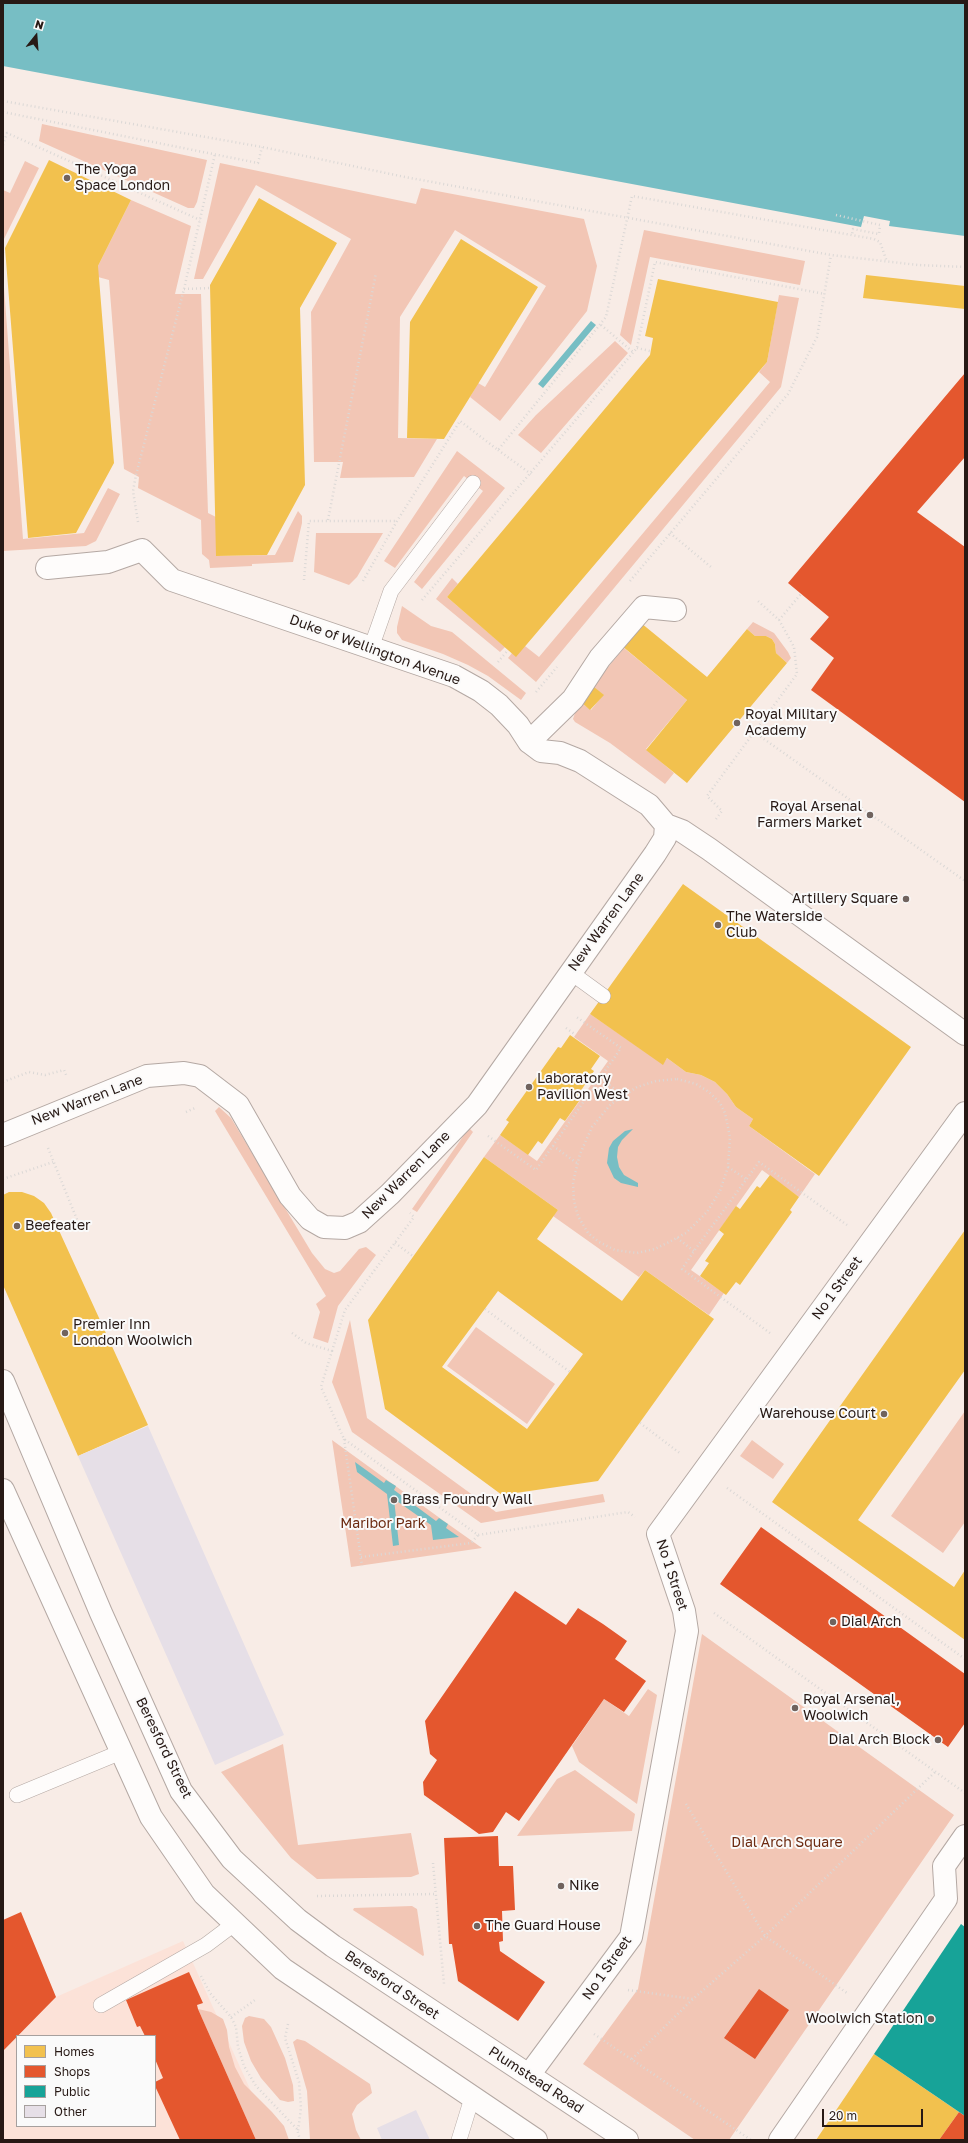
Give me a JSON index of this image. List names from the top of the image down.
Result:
{
  "streets": {
    "street": [
      "Duke of Wellington Avenue",
      "New Warren Lane",
      "No 1 Street",
      "Beresford Street",
      "Plumstead Road"
    ]
  },
  "crossings": [
    ["Duke of Wellington Avenue", "New Warren Lane"],
    ["No 1 Street", "Plumstead Road"],
    ["Beresford Street", "Plumstead Road"]
  ],
  "parks": ["Maribor Park", "Dial Arch Square"],
  "places": [
    "The Yoga Space London",
    "Royal Military Academy",
    "Royal Arsenal Farmers Market",
    "Artillery Square",
    "The Waterside Club",
    "Laboratory Pavilion West",
    "Beefeater",
    "Premier Inn London Woolwich",
    "Warehouse Court",
    "Brass Foundry Wall",
    "Dial Arch",
    "Royal Arsenal, Woolwich",
    "Dial Arch Block",
    "Nike",
    "The Guard House",
    "Woolwich Station"
  ],
  "legend": [
    "Homes",
    "Shops",
    "Public",
    "Other"
  ],
  "scale_bar": "20 m",
  "north": "top"
}
